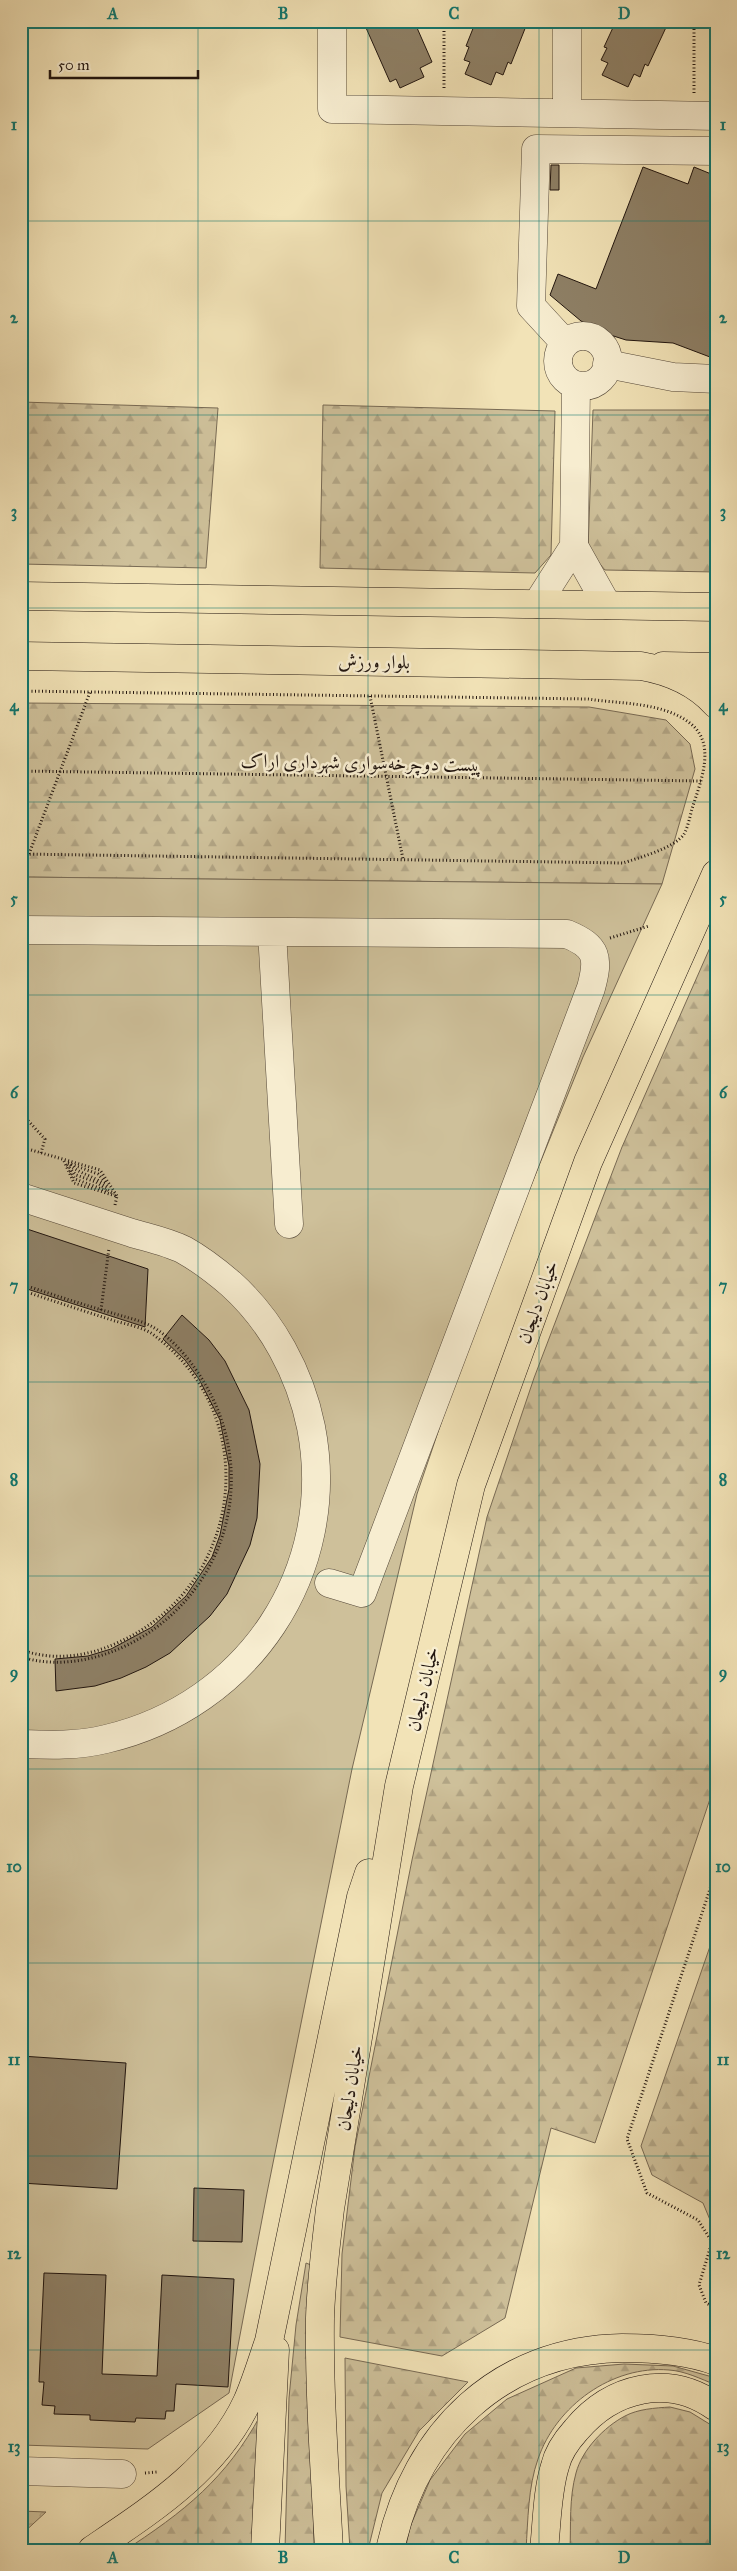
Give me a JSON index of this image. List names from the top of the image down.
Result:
{
  "streets": {
    "main road": ["بلوار ورزش", "خیابان دلیجان"],
    "path": ["پیست دوچرخه‌سواری شهرداری اراک"]
  },
  "scale_bar": "50 m",
  "grid": {
    "columns": [
      "A",
      "B",
      "C",
      "D"
    ],
    "rows": [
      "1",
      "2",
      "3",
      "4",
      "5",
      "6",
      "7",
      "8",
      "9",
      "10",
      "11",
      "12",
      "13"
    ]
  }
}
